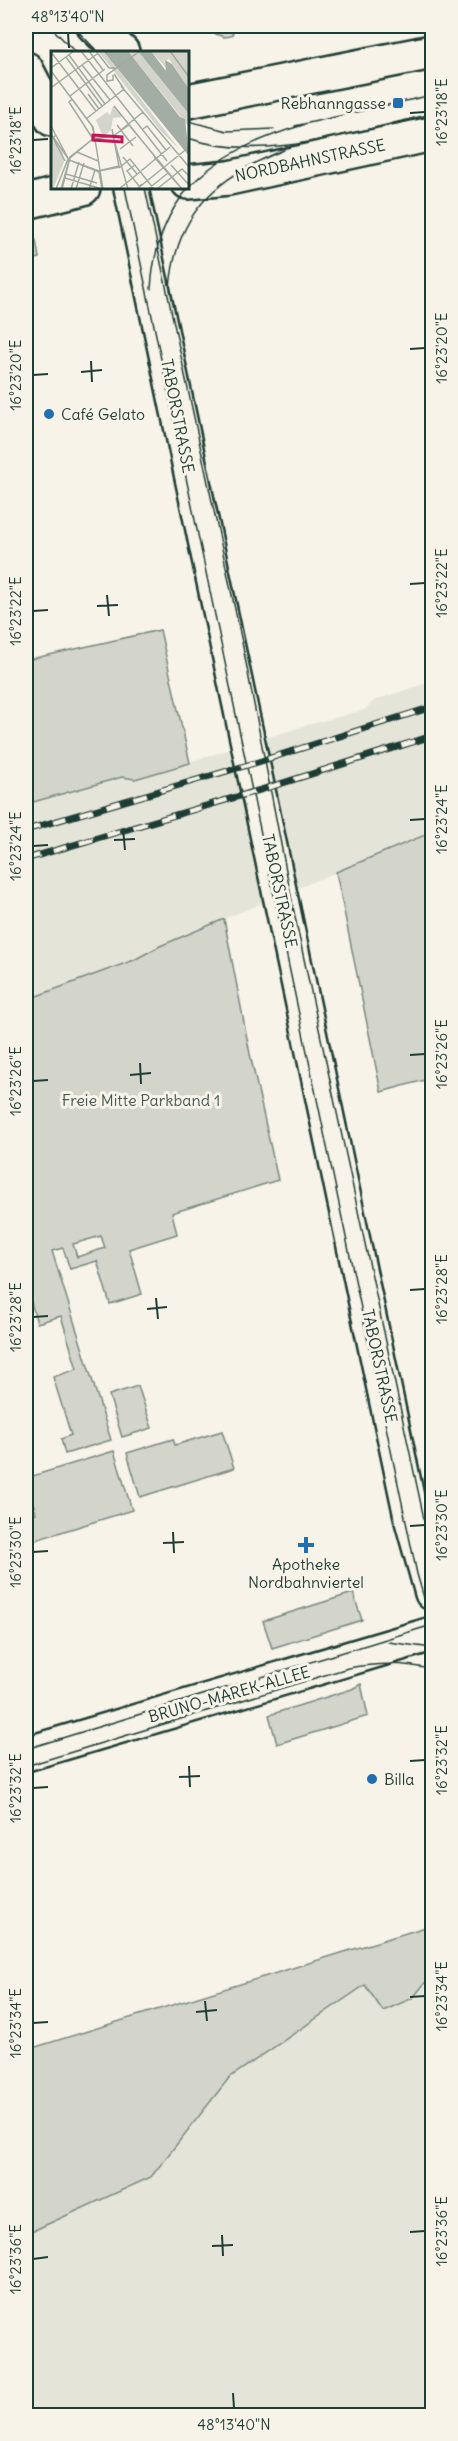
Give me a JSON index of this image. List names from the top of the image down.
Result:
{
  "streets": {
    "street": ["NORDBAHNSTRASSE", "TABORSTRASSE", "BRUNO-MAREK-ALLEE"]
  },
  "parks": ["Freie Mitte Parkband 1"],
  "places": {
    "transit": ["Rebhanngasse"],
    "other": ["Café Gelato", "Billa"],
    "health": ["Apotheke Nordbahnviertel"]
  },
  "coordinates": [
    "48°13'40\"N",
    "16°23'18\"E",
    "16°23'20\"E",
    "16°23'22\"E",
    "16°23'24\"E",
    "16°23'26\"E",
    "16°23'28\"E",
    "16°23'30\"E",
    "16°23'32\"E",
    "16°23'34\"E",
    "16°23'36\"E"
  ]
}
